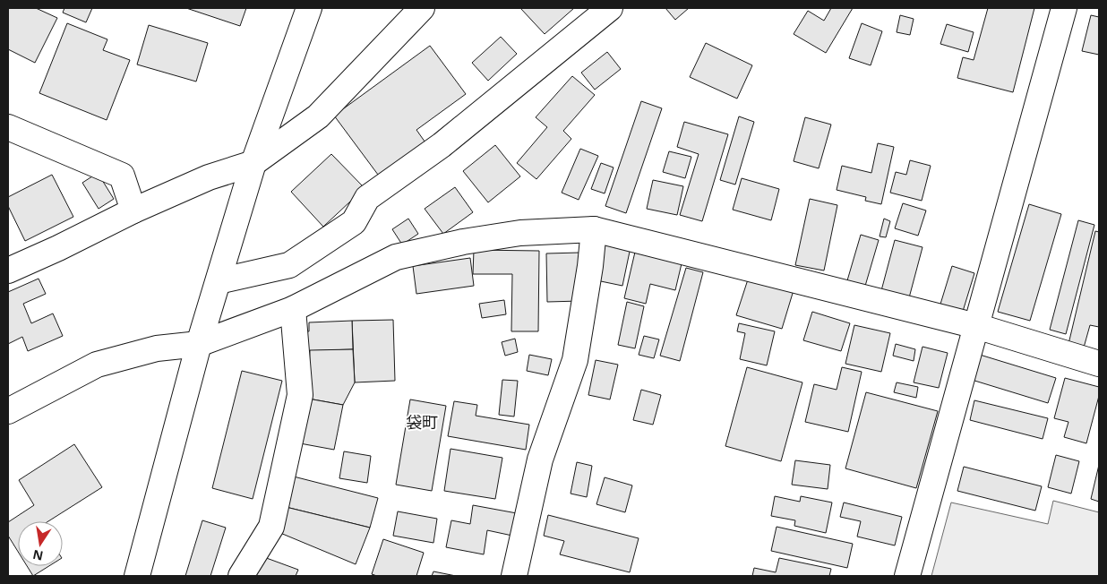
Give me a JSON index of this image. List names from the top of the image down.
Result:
{
  "districts": ["袋町"],
  "north": "bottom"
}
